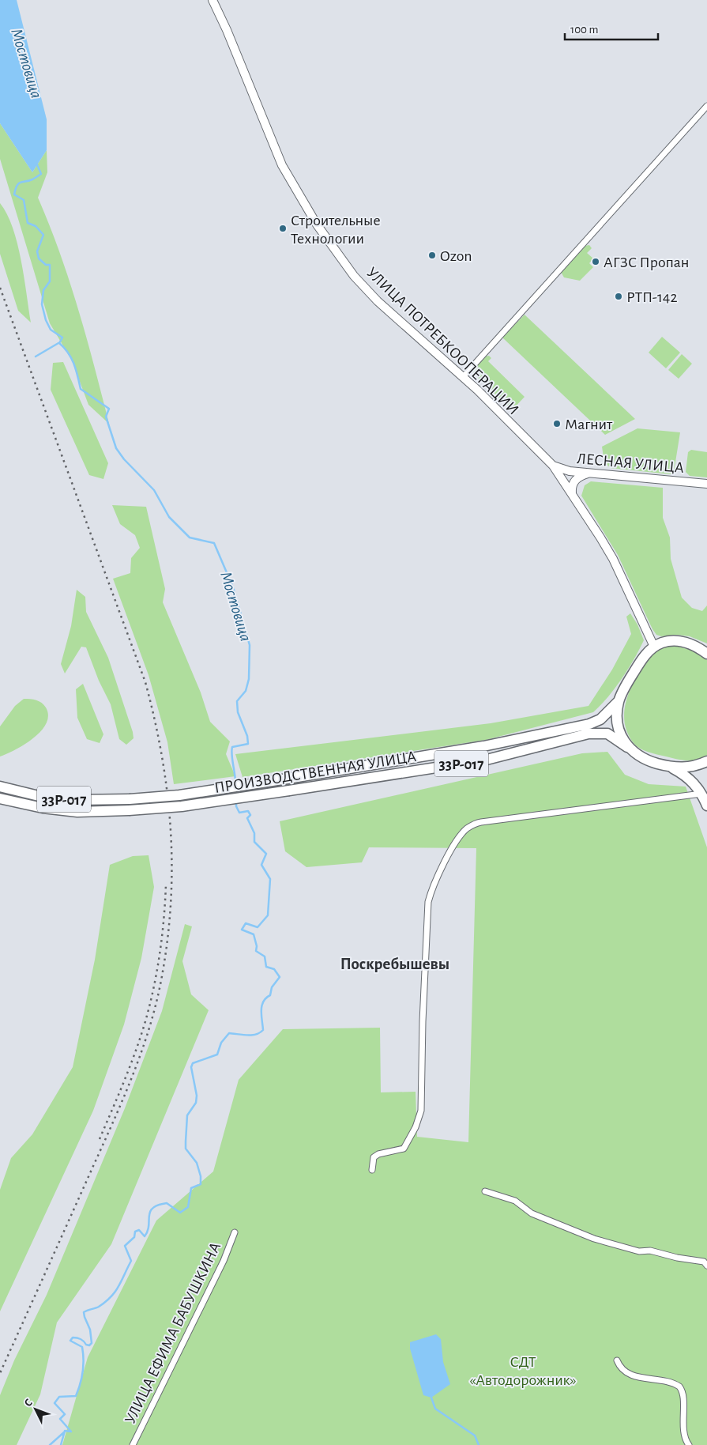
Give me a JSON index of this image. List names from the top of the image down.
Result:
{
  "streets": {
    "highway": ["33Р-017", "ПРОИЗВОДСТВЕННАЯ УЛИЦА"],
    "main road": ["УЛИЦА ПОТРЕБКООПЕРАЦИИ", "ЛЕСНАЯ УЛИЦА"],
    "street": ["УЛИЦА ЕФИМА БАБУШКИНА"]
  },
  "crossings": [
    ["УЛИЦА ПОТРЕБКООПЕРАЦИИ", "ЛЕСНАЯ УЛИЦА"],
    ["УЛИЦА ПОТРЕБКООПЕРАЦИИ", "33Р-017"],
    ["33Р-017", "ПРОИЗВОДСТВЕННАЯ УЛИЦА"]
  ],
  "districts": ["Поскребышевы"],
  "water": ["Мостовица"],
  "parks": ["СДТ «Автодорожник»"],
  "places": [
    "Строительные Технологии",
    "Ozon",
    "АГЗС Пропан",
    "РТП-142",
    "Магнит"
  ],
  "scale_bar": "100 m",
  "north": "top left"
}
